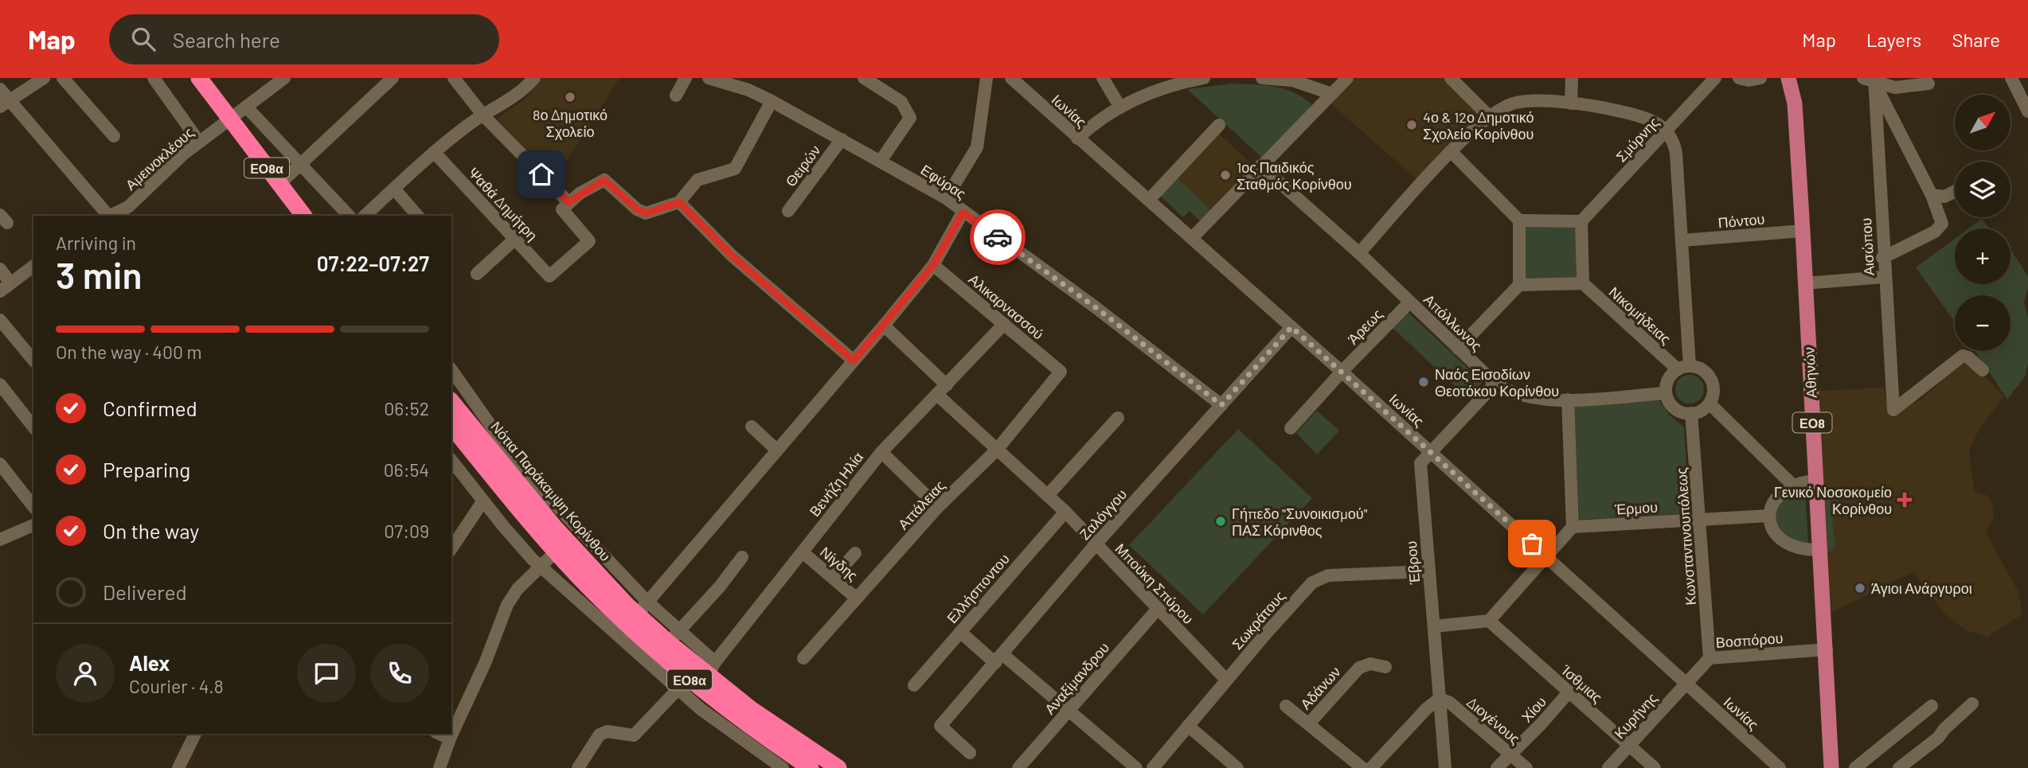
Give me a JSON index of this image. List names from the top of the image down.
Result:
{
  "streets": {
    "highway": ["ΕΟ8α", "Νότια Παράκαμψη Κορίνθου"],
    "main road": ["Αθηνών", "ΕΟ8"],
    "street": [
      "Ιωνίας",
      "Σμύρνης",
      "Αμεινοκλέους",
      "Θειρών",
      "Εφύρας",
      "Ψαθά Δημήτρη",
      "Πόντου",
      "Αισώπου",
      "Αλικαρνασσού",
      "Νικομήδειας",
      "Απόλλωνος",
      "Άρεως",
      "Βενήζη Ηλία",
      "Αττάλειας",
      "Έρμου",
      "Ζαλόγγου",
      "Κωνσταντινουπόλεως",
      "Έβρου",
      "Νίγδης",
      "Μπούκη Σπύρου",
      "Ελλήσποντου",
      "Σωκράτους",
      "Βοσπόρου",
      "Αναξίμανδρου",
      "Ίσθμιας",
      "Αδάνων",
      "Χίου",
      "Κυρήνης",
      "Διογένους"
    ]
  },
  "crossings": [
    ["Ιωνίας", "Άρεως"],
    ["Ιωνίας", "Ζαλόγγου"],
    ["Ιωνίας", "Έβρου"],
    ["Ιωνίας", "Βοσπόρου"],
    ["Ιωνίας", "Κυρήνης"],
    ["Αμεινοκλέους", "ΕΟ8α"],
    ["Θειρών", "Εφύρας"],
    ["Εφύρας", "Ζαλόγγου"],
    ["Πόντου", "Αθηνών"],
    ["Αλικαρνασσού", "Βενήζη Ηλία"],
    ["Αλικαρνασσού", "Αττάλειας"],
    ["Νικομήδειας", "Απόλλωνος"],
    ["Νικομήδειας", "Κωνσταντινουπόλεως"],
    ["Απόλλωνος", "Άρεως"],
    ["Απόλλωνος", "Κωνσταντινουπόλεως"],
    ["Απόλλωνος", "Έβρου"],
    ["Αθηνών", "Βοσπόρου"],
    ["Βενήζη Ηλία", "Νότια Παράκαμψη Κορίνθου"],
    ["Βενήζη Ηλία", "Νίγδης"],
    ["Βενήζη Ηλία", "Μπούκη Σπύρου"],
    ["Αττάλειας", "Νίγδης"],
    ["Αττάλειας", "Μπούκη Σπύρου"],
    ["Έρμου", "Κωνσταντινουπόλεως"],
    ["Ζαλόγγου", "Μπούκη Σπύρου"],
    ["Κωνσταντινουπόλεως", "Βοσπόρου"],
    ["Έβρου", "Σωκράτους"],
    ["Έβρου", "Διογένους"],
    ["Μπούκη Σπύρου", "Ελλήσποντου"],
    ["Μπούκη Σπύρου", "Σωκράτους"],
    ["Μπούκη Σπύρου", "Αναξίμανδρου"],
    ["Βοσπόρου", "Κυρήνης"],
    ["Ίσθμιας", "Χίου"],
    ["Ίσθμιας", "Κυρήνης"],
    ["Χίου", "Διογένους"]
  ],
  "places": {
    "other": [
      "8ο Δημοτικό Σχολείο",
      "4ο & 12ο Δημοτικό Σχολείο Κορίνθου",
      "1ος Παιδικός Σταθμός Κορίνθου",
      "Ναός Εισοδίων Θεοτόκου Κορίνθου",
      "Γήπεδο \"Συνοικισμού\" ΠΑΣ Κόρινθος",
      "Άγιοι Ανάργυροι"
    ],
    "health": ["Γενικό Νοσοκομείο Κορίνθου"]
  },
  "north": "top right",
  "page": {
    "header": "Map",
    "search": "Search here",
    "nav": ["Map", "Layers", "Share"],
    "map_buttons": ["+", "−"],
    "heading": ["3 min", "Arriving in", "07:22–07:27"],
    "panel": ["Alex", "Courier · 4.8"],
    "bar": "On the way · 400 m",
    "list": [
      ["Confirmed", "06:52"],
      ["Preparing", "06:54"],
      ["On the way", "07:09"],
      "Delivered"
    ]
  }
}
